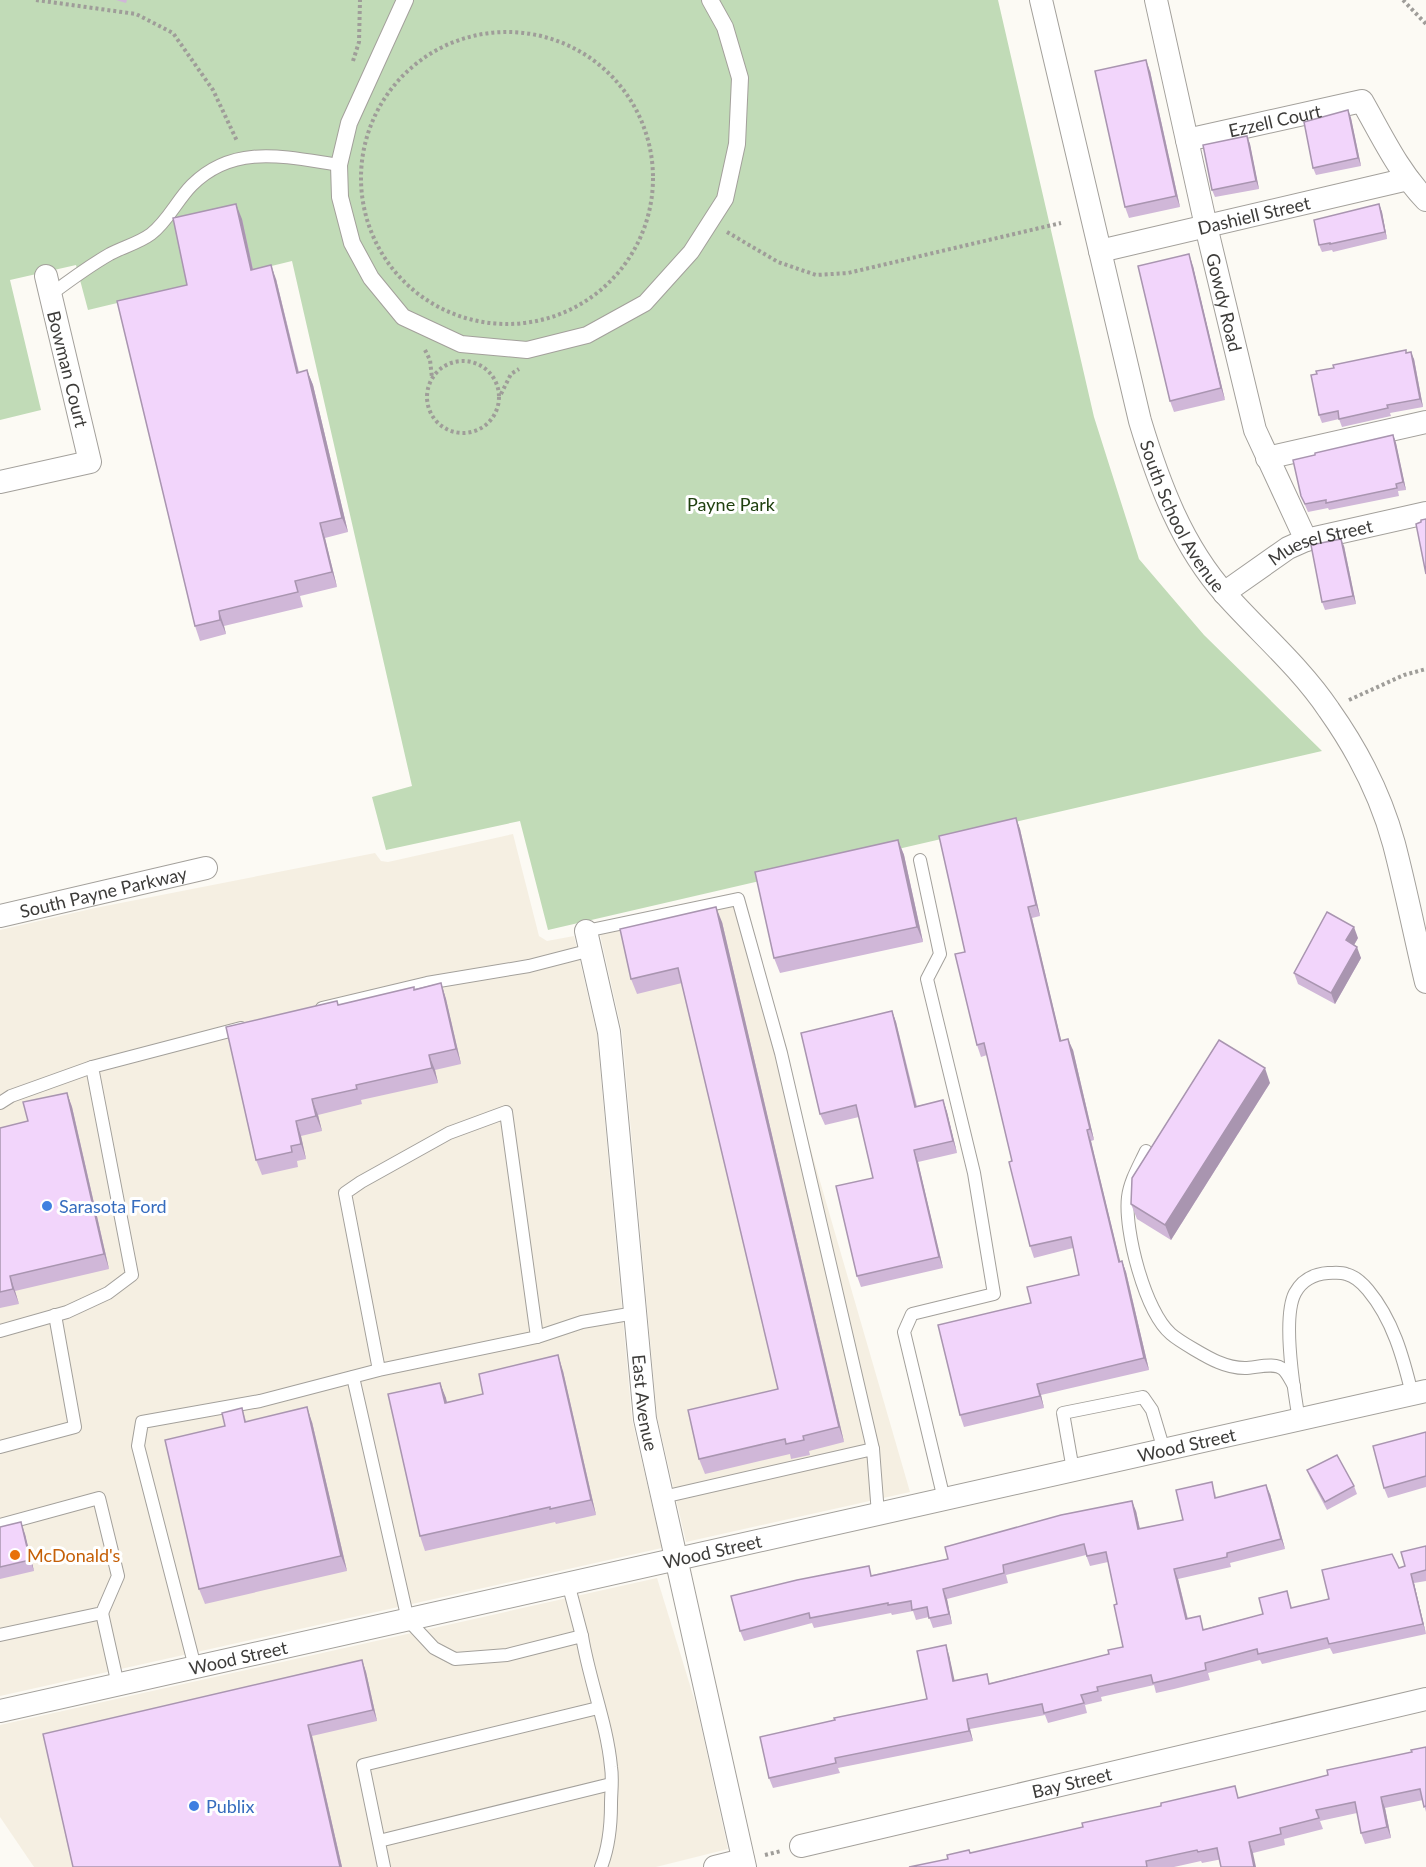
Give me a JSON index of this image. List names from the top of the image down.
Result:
{
  "streets": {
    "street": [
      "Ezzell Court",
      "Dashiell Street",
      "Gowdy Road",
      "Bowman Court",
      "South School Avenue",
      "Muesel Street",
      "South Payne Parkway",
      "East Avenue",
      "Wood Street",
      "Bay Street"
    ]
  },
  "crossings": [
    ["Ezzell Court", "Dashiell Street"],
    ["Ezzell Court", "Gowdy Road"],
    ["Dashiell Street", "Gowdy Road"],
    ["Dashiell Street", "South School Avenue"],
    ["Gowdy Road", "Muesel Street"],
    ["South School Avenue", "Muesel Street"],
    ["East Avenue", "Wood Street"]
  ],
  "parks": ["Payne Park"],
  "places": ["Sarasota Ford", "McDonald's", "Publix"]
}
